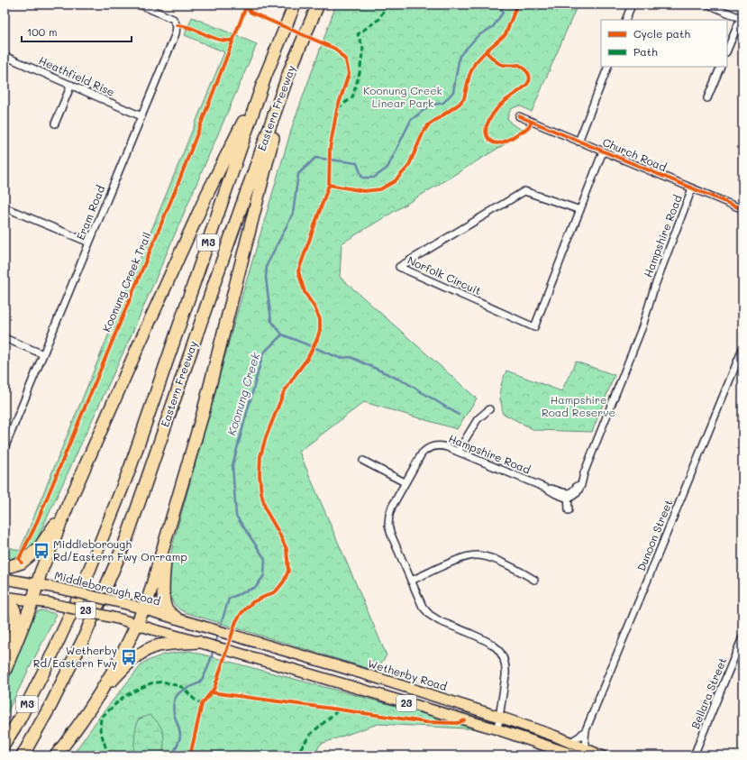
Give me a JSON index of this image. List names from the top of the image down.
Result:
{
  "streets": {
    "highway": ["Eastern Freeway", "M3"],
    "main road": ["Middleborough Road", "23", "Wetherby Road"],
    "street": [
      "Heathfield Rise",
      "Church Road",
      "Eram Road",
      "Hampshire Road",
      "Norfolk Circuit",
      "Dunoon Street",
      "Bellara Street"
    ],
    "cycle path": ["Koonung Creek Trail"]
  },
  "crossings": [
    ["Heathfield Rise", "Eram Road"],
    ["Church Road", "Hampshire Road"],
    ["Church Road", "Norfolk Circuit"],
    ["Hampshire Road", "23"],
    ["Hampshire Road", "Wetherby Road"],
    ["Dunoon Street", "Wetherby Road"],
    ["Middleborough Road", "Wetherby Road"]
  ],
  "water": ["Koonung Creek"],
  "parks": ["Koonung Creek Linear Park", "Hampshire Road Reserve"],
  "places": {
    "bus stop": ["Middleborough Rd/Eastern Fwy On-ramp", "Wetherby Rd/Eastern Fwy"]
  },
  "legend": ["Cycle path", "Path"],
  "scale_bar": "100 m"
}
